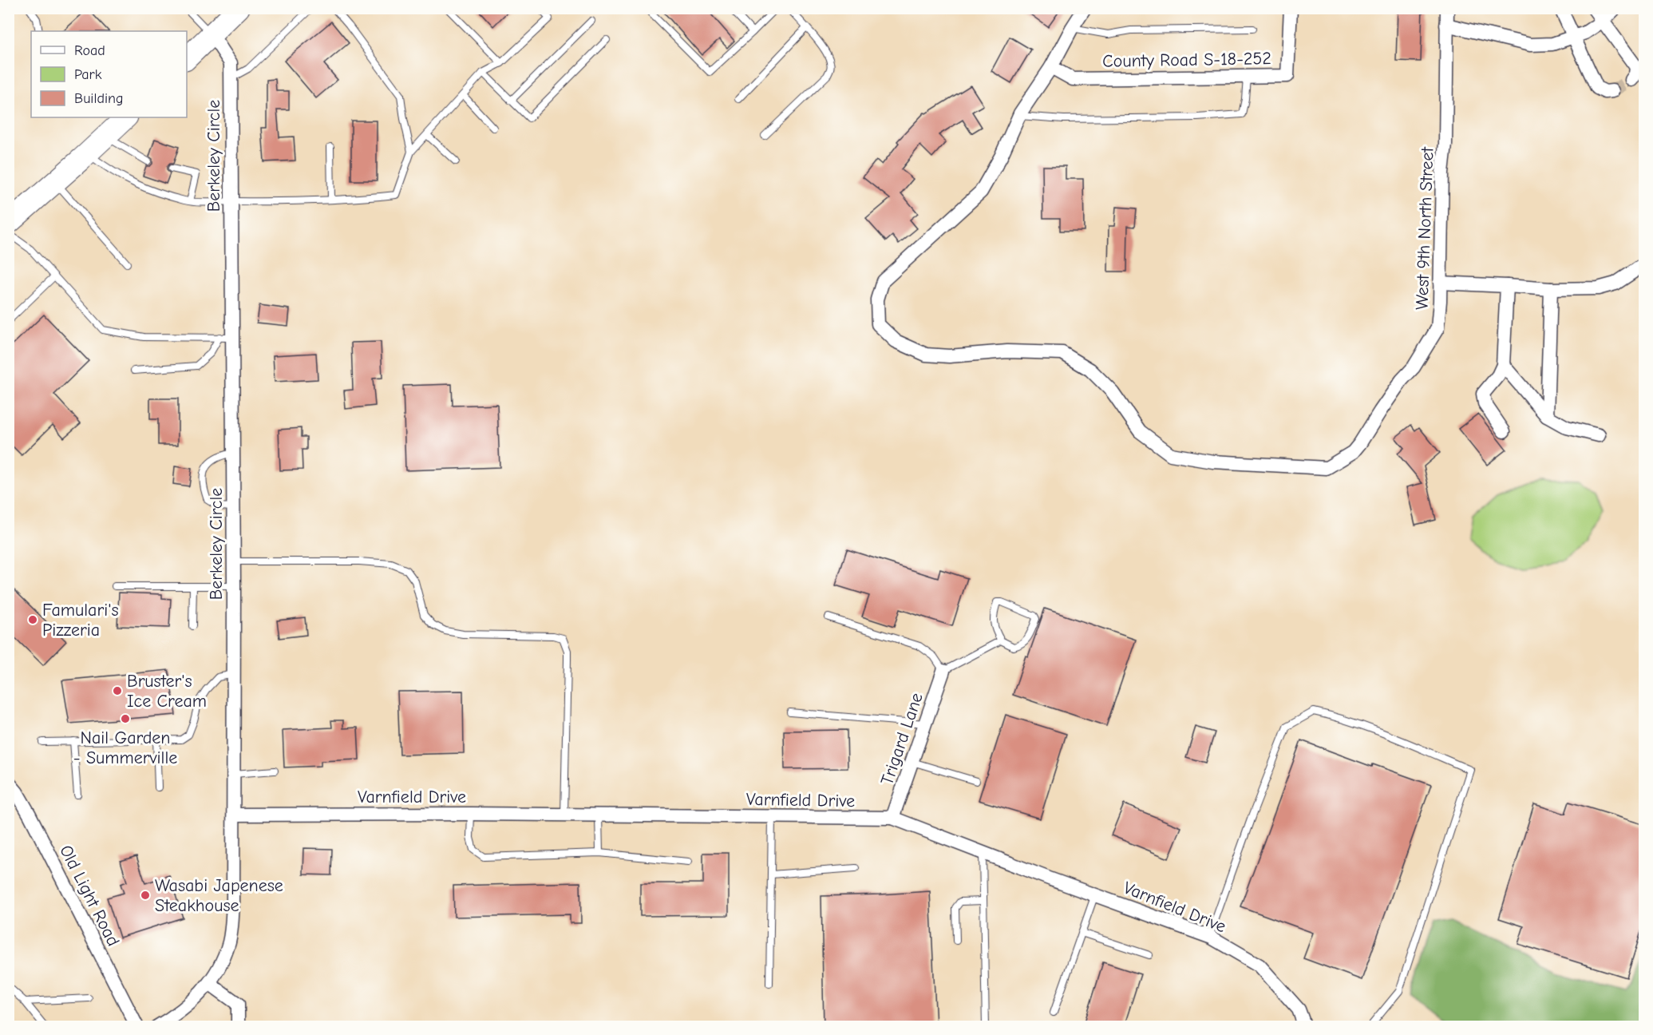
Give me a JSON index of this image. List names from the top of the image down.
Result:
{
  "streets": {
    "street": [
      "County Road S-18-252",
      "Berkeley Circle",
      "West 9th North Street",
      "Trigard Lane",
      "Varnfield Drive",
      "Old Light Road"
    ]
  },
  "crossings": [
    ["County Road S-18-252", "West 9th North Street"],
    ["Berkeley Circle", "Varnfield Drive"],
    ["Trigard Lane", "Varnfield Drive"]
  ],
  "places": [
    "Famulari's Pizzeria",
    "Bruster's Ice Cream",
    "Nail Garden - Summerville",
    "Wasabi Japenese Steakhouse"
  ],
  "legend": ["Road", "Park", "Building"]
}
